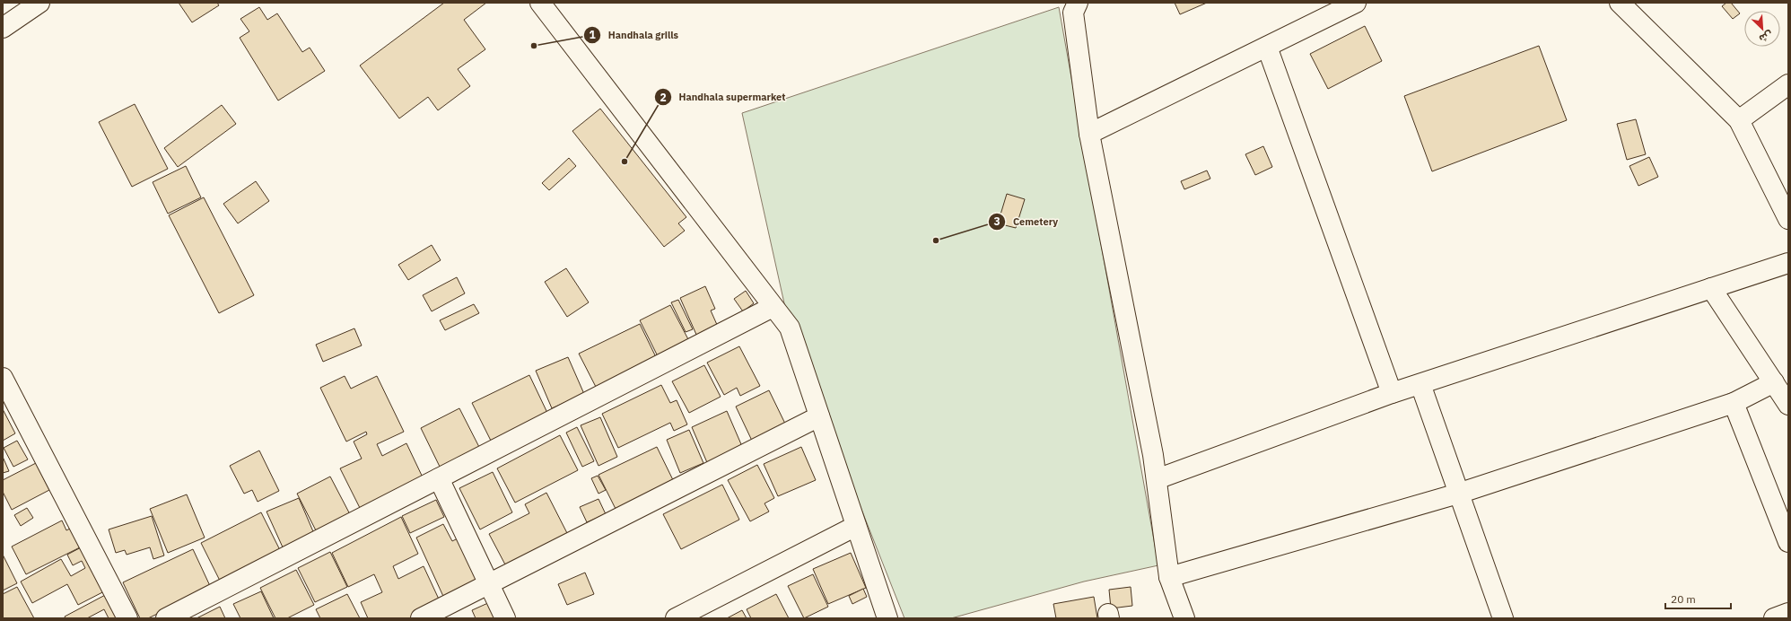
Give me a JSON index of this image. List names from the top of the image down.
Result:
{
  "places": ["Handhala grills", "Handhala supermarket", "Cemetery"],
  "scale_bar": "20 m",
  "north": "bottom right"
}
